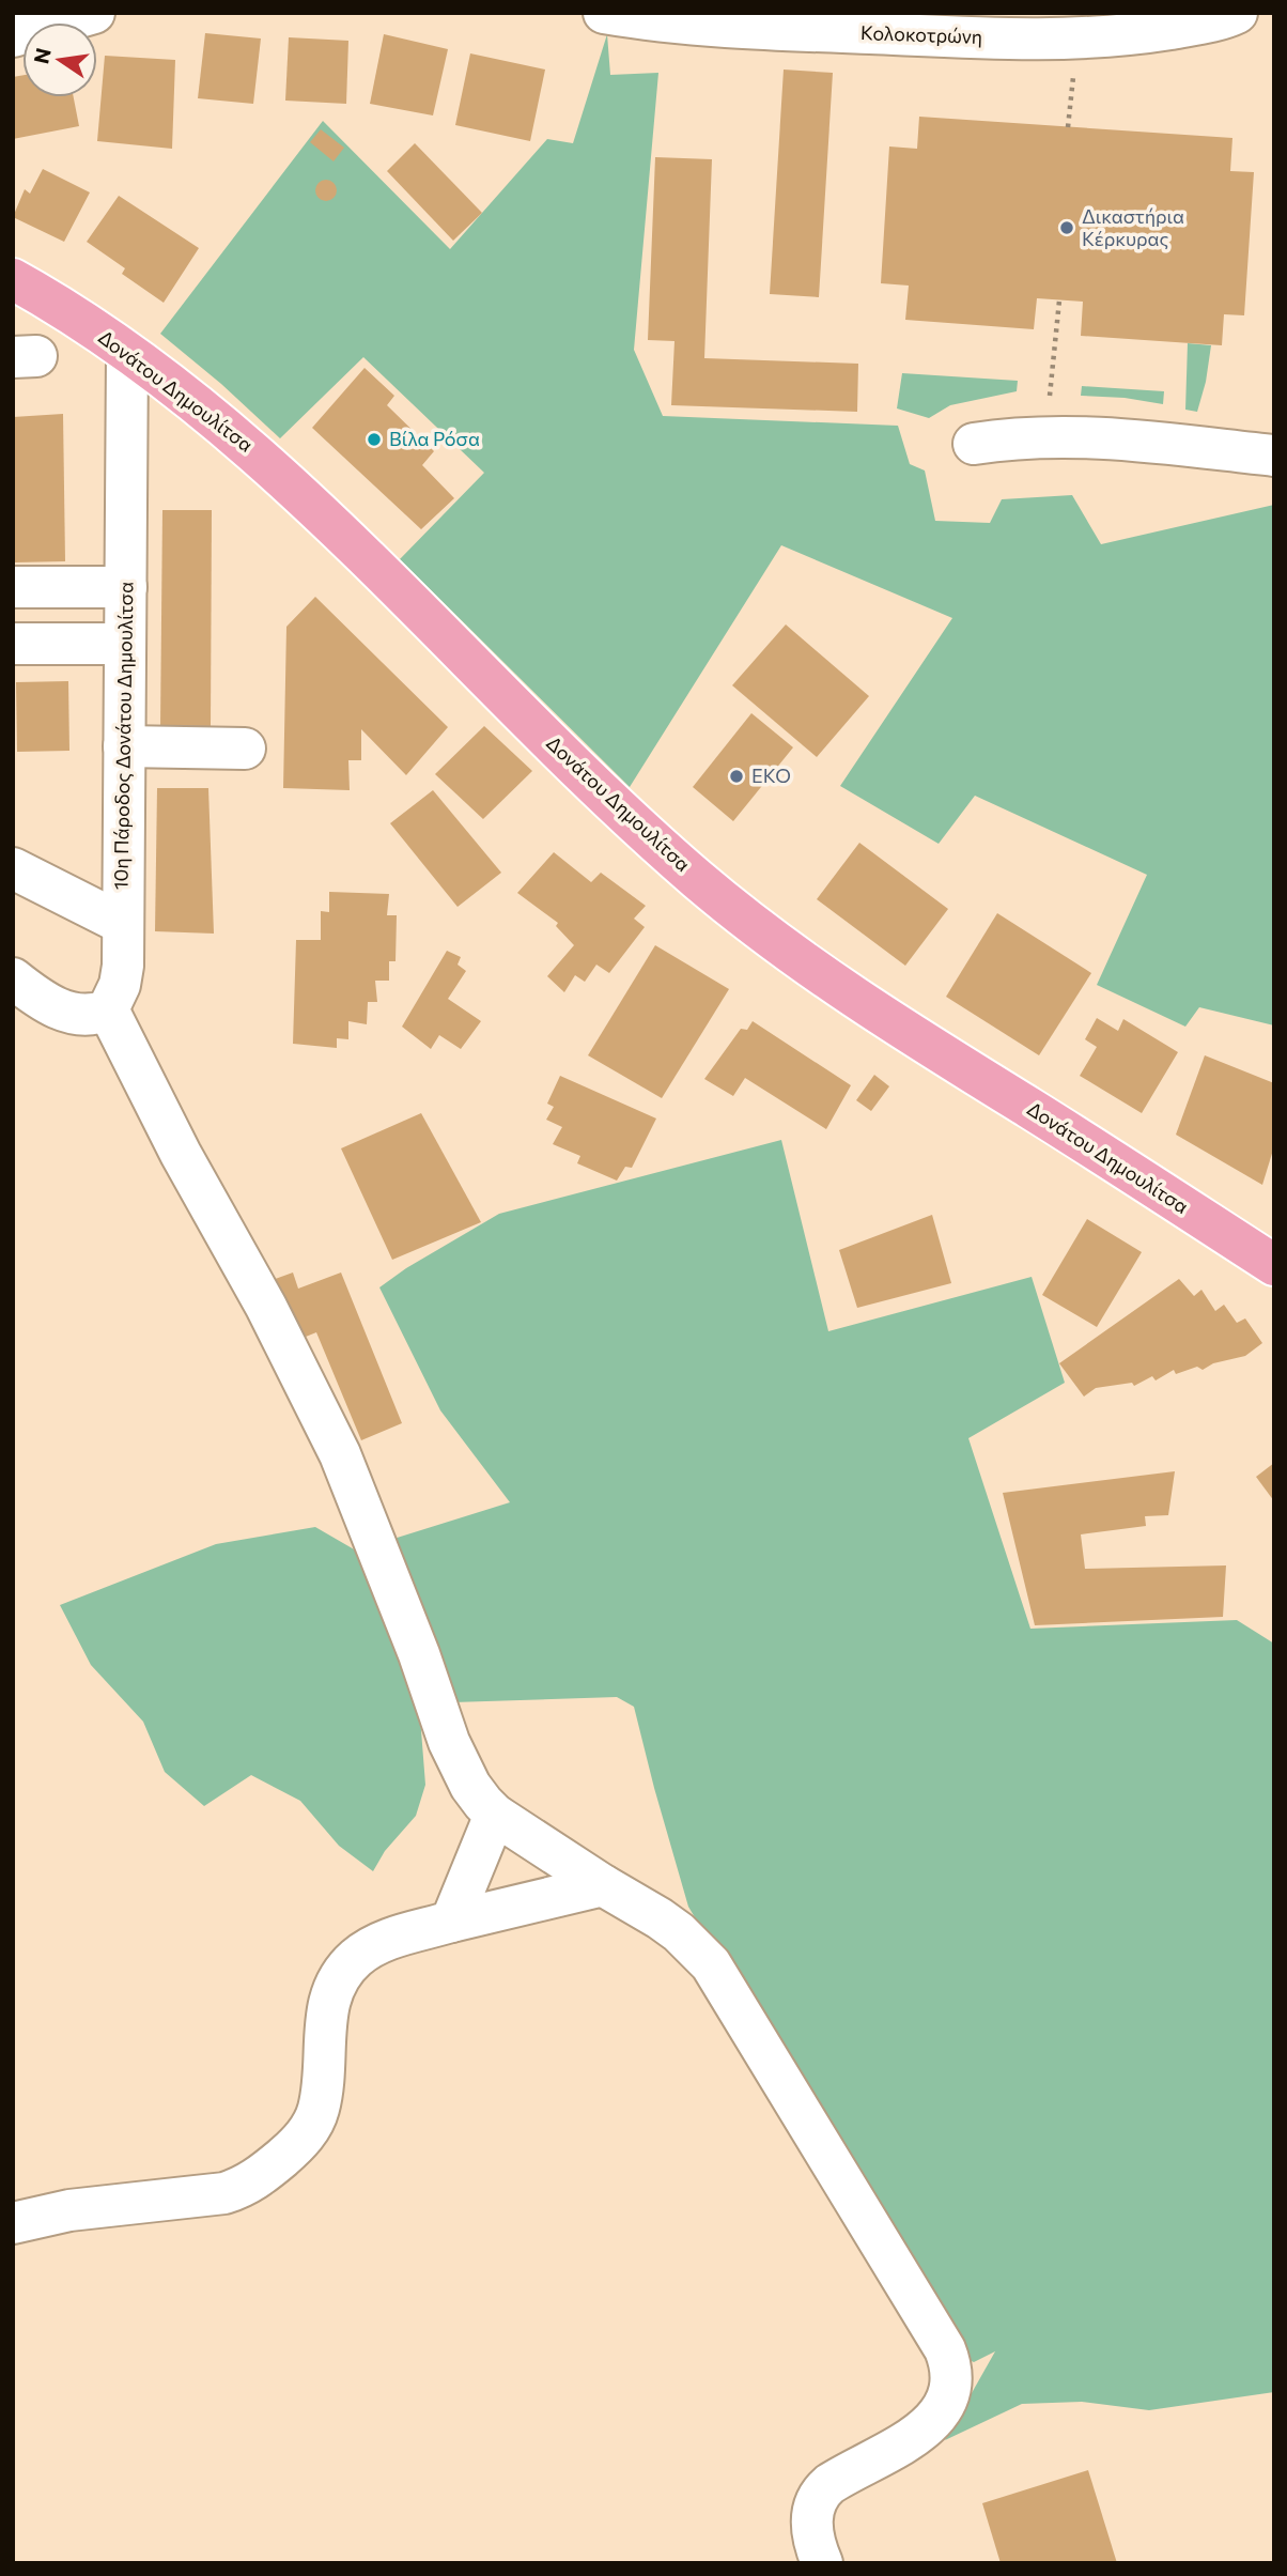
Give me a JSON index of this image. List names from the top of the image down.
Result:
{
  "streets": {
    "main road": ["Δονάτου Δημουλίτσα"],
    "street": ["Κολοκοτρώνη", "10η Πάροδος Δονάτου Δημουλίτσα"]
  },
  "crossings": [
    ["Δονάτου Δημουλίτσα", "10η Πάροδος Δονάτου Δημουλίτσα"]
  ],
  "places": ["Δικαστήρια Κέρκυρας", "Βίλα Ρόσα", "EKO"],
  "north": "left"
}
